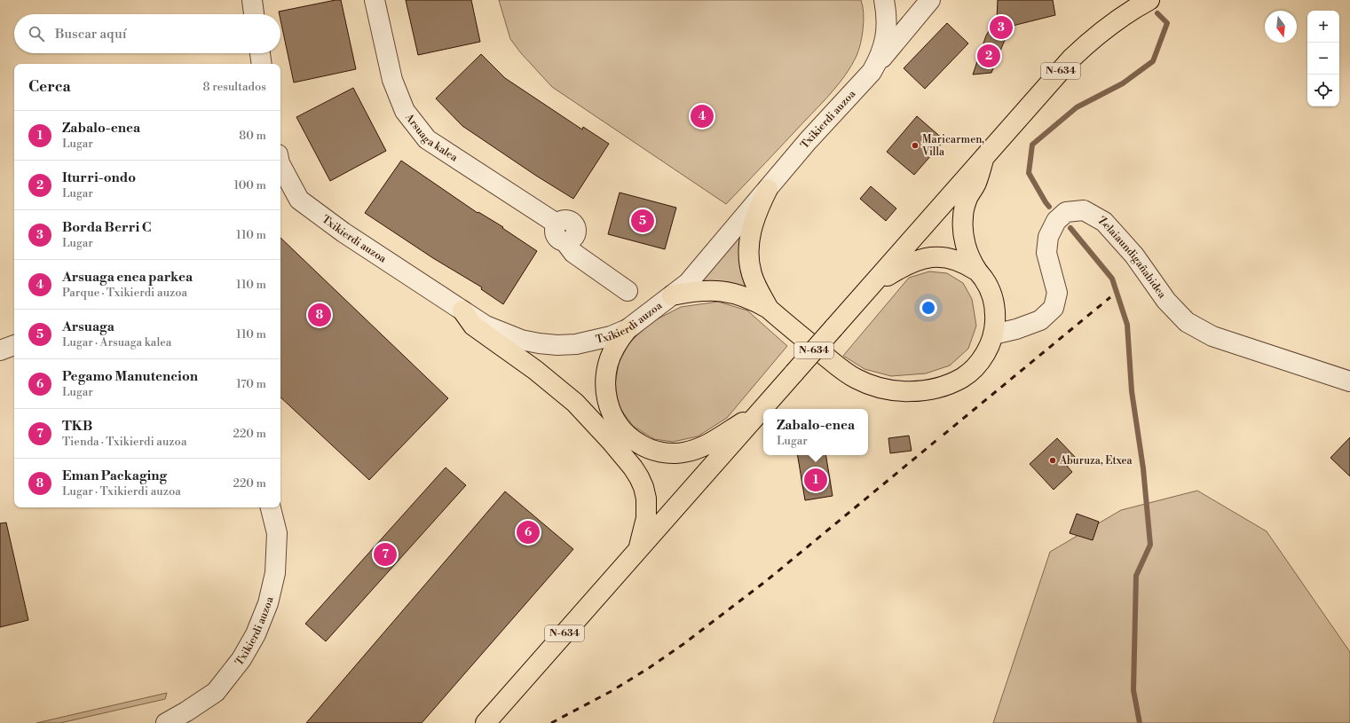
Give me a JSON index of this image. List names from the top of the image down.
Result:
{
  "streets": {
    "highway": ["N-634"],
    "street": ["Txikierdi auzoa", "Arsuaga kalea", "Zelaiaundigañabidea"]
  },
  "places": ["Maricarmen, Villa", "Aburuza, Etxea"],
  "north": "bottom",
  "page": {
    "map_buttons": ["+", "−"],
    "pins": [
      "3",
      "2",
      "4",
      "5",
      "8",
      "1",
      "6",
      "7"
    ],
    "search": "Buscar aquí",
    "heading": ["Cerca", "8 resultados"],
    "list": [
      {
        "mark": "1",
        "name": "Zabalo-enea",
        "note": "Lugar",
        "value": "80 m"
      },
      {
        "mark": "2",
        "name": "Iturri-ondo",
        "note": "Lugar",
        "value": "100 m"
      },
      {
        "mark": "3",
        "name": "Borda Berri C",
        "note": "Lugar",
        "value": "110 m"
      },
      {
        "mark": "4",
        "name": "Arsuaga enea parkea",
        "note": "Parque · Txikierdi auzoa",
        "value": "110 m"
      },
      {
        "mark": "5",
        "name": "Arsuaga",
        "note": "Lugar · Arsuaga kalea",
        "value": "110 m"
      },
      {
        "mark": "6",
        "name": "Pegamo Manutencion",
        "note": "Lugar",
        "value": "170 m"
      },
      {
        "mark": "7",
        "name": "TKB",
        "note": "Tienda · Txikierdi auzoa",
        "value": "220 m"
      },
      {
        "mark": "8",
        "name": "Eman Packaging",
        "note": "Lugar · Txikierdi auzoa",
        "value": "220 m"
      }
    ],
    "popup": ["Zabalo-enea", "Lugar"]
  }
}
